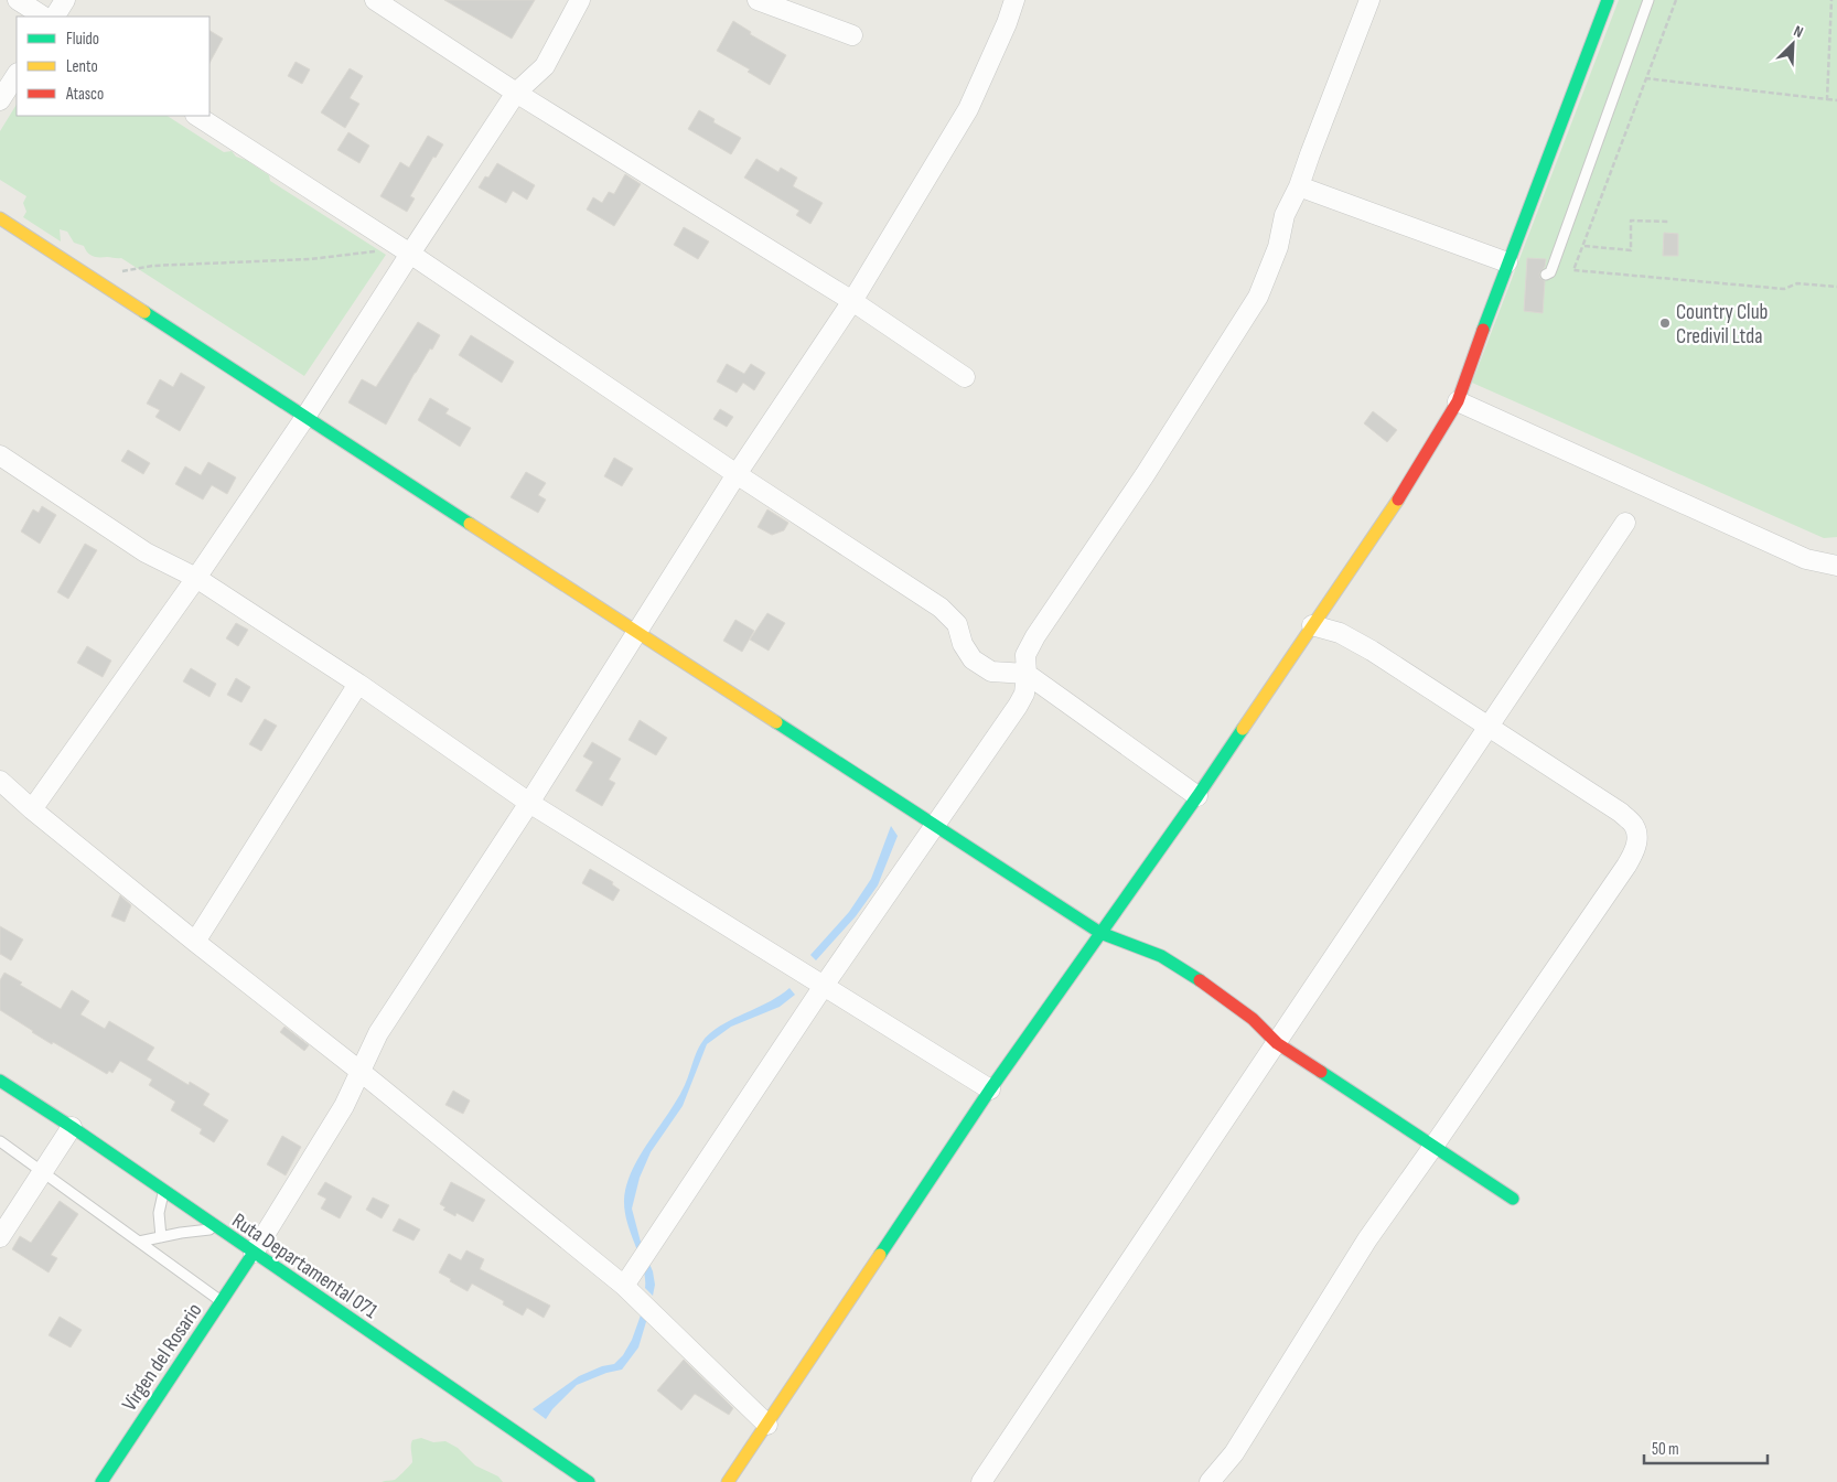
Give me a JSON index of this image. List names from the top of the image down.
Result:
{
  "streets": {
    "street": ["Ruta Departamental 071", "Virgen del Rosario"]
  },
  "crossings": [
    ["Ruta Departamental 071", "Virgen del Rosario"]
  ],
  "places": ["Country Club Credivil Ltda"],
  "legend": ["Fluido", "Lento", "Atasco"],
  "scale_bar": "50 m",
  "north": "top right"
}
